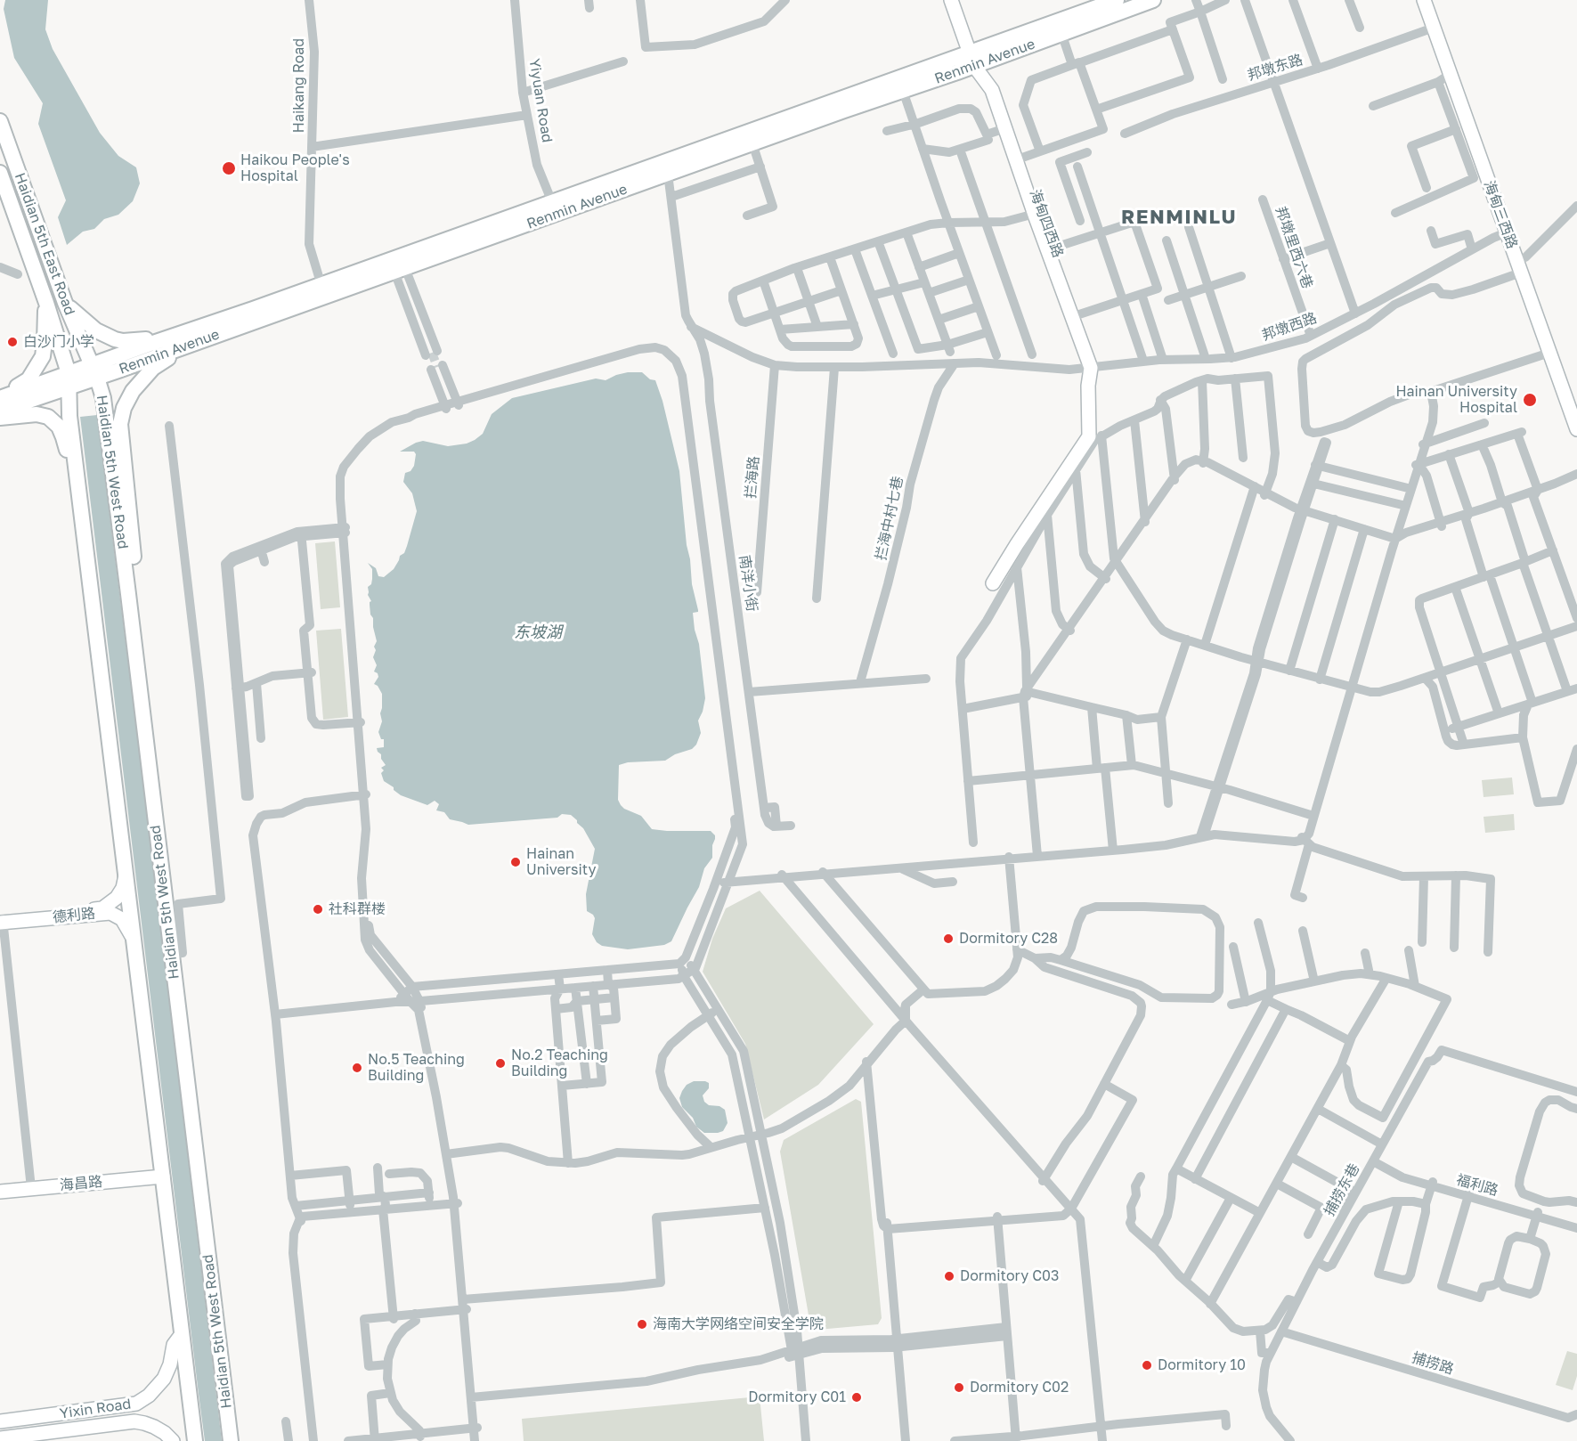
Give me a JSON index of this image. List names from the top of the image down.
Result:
{
  "streets": {
    "main road": ["Renmin Avenue", "Haidian 5th East Road", "Haidian 5th West Road"],
    "street": [
      "邦墩东路",
      "Haikang Road",
      "Yiyuan Road",
      "海甸三西路",
      "海甸四西路",
      "邦墩里西六巷",
      "邦墩西路",
      "拦海路",
      "拦海中村七巷",
      "南洋小街",
      "德利路",
      "海昌路",
      "福利路",
      "捕捞东巷",
      "捕捞路",
      "Yixin Road"
    ]
  },
  "crossings": [
    ["Renmin Avenue", "Haikang Road"],
    ["Renmin Avenue", "Yiyuan Road"],
    ["Renmin Avenue", "海甸四西路"],
    ["Renmin Avenue", "Haidian 5th East Road"],
    ["Renmin Avenue", "Haidian 5th West Road"],
    ["Renmin Avenue", "南洋小街"],
    ["邦墩东路", "海甸三西路"],
    ["海甸三西路", "邦墩西路"],
    ["海甸四西路", "邦墩西路"],
    ["Haidian 5th East Road", "Haidian 5th West Road"],
    ["邦墩里西六巷", "邦墩西路"],
    ["福利路", "捕捞东巷"],
    ["捕捞东巷", "捕捞路"]
  ],
  "districts": ["RENMINLU"],
  "water": ["东坡湖"],
  "places": [
    "Haikou People's Hospital",
    "白沙门小学",
    "Hainan University Hospital",
    "Hainan University",
    "社科群楼",
    "Dormitory C28",
    "No.2 Teaching Building",
    "No.5 Teaching Building",
    "Dormitory C03",
    "海南大学网络空间安全学院",
    "Dormitory 10",
    "Dormitory C02",
    "Dormitory C01"
  ]
}
